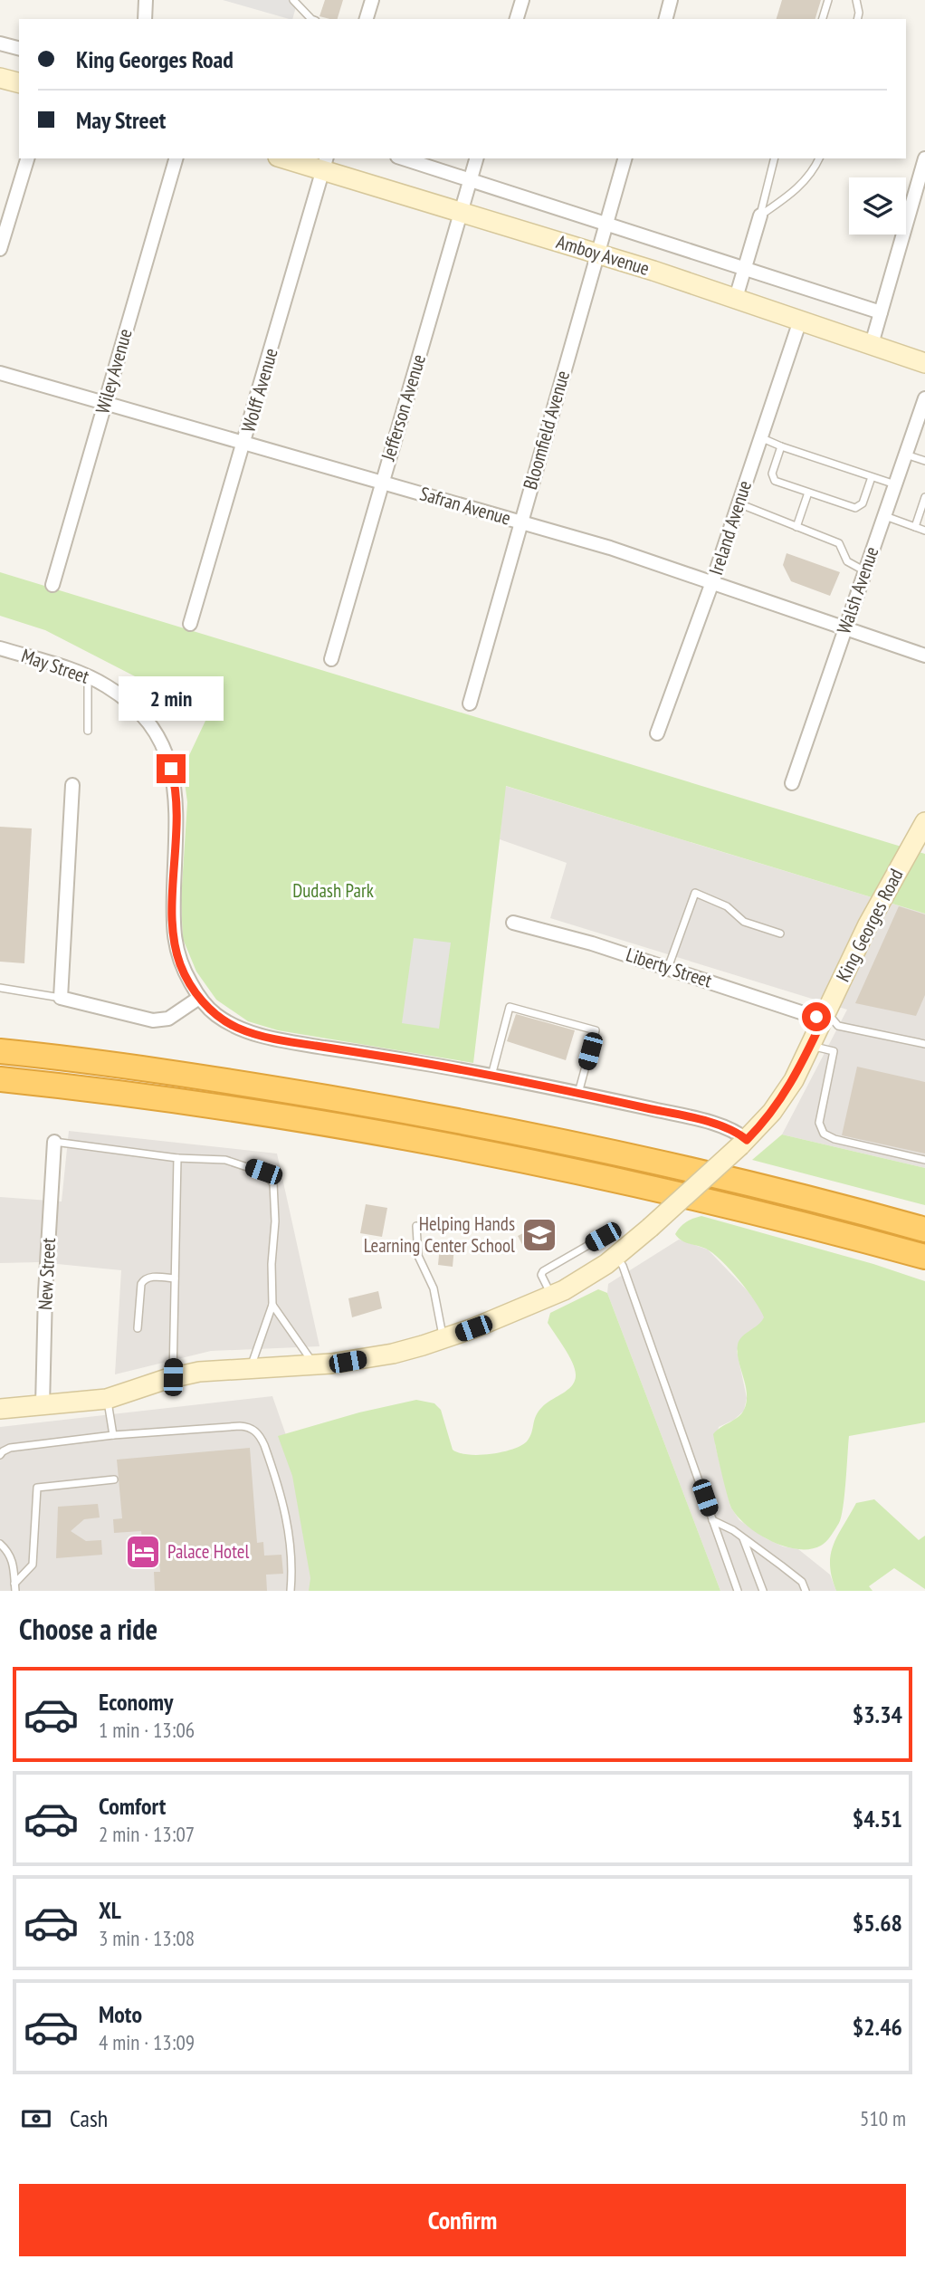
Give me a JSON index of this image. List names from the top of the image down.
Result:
{
  "streets": {
    "street": [
      "Amboy Avenue",
      "Wiley Avenue",
      "Wolff Avenue",
      "Jefferson Avenue",
      "Bloomfield Avenue",
      "Safran Avenue",
      "Ireland Avenue",
      "Walsh Avenue",
      "May Street",
      "King Georges Road",
      "Liberty Street",
      "New Street"
    ]
  },
  "crossings": [
    ["Amboy Avenue", "Wolff Avenue"],
    ["Amboy Avenue", "Jefferson Avenue"],
    ["Amboy Avenue", "Bloomfield Avenue"],
    ["Amboy Avenue", "Ireland Avenue"],
    ["Wiley Avenue", "Safran Avenue"],
    ["Wolff Avenue", "Safran Avenue"],
    ["Jefferson Avenue", "Safran Avenue"],
    ["Bloomfield Avenue", "Safran Avenue"],
    ["Safran Avenue", "Ireland Avenue"],
    ["Safran Avenue", "Walsh Avenue"],
    ["May Street", "King Georges Road"],
    ["King Georges Road", "Liberty Street"],
    ["King Georges Road", "New Street"]
  ],
  "parks": ["Dudash Park"],
  "places": {
    "school or university": ["Helping Hands Learning Center School"],
    "hotel": ["Palace Hotel"]
  },
  "page": {
    "banner": ["King Georges Road", "May Street"],
    "bubble": "2 min",
    "heading": "Choose a ride",
    "list": [
      {
        "name": "Economy",
        "note": "1 min · 13:06",
        "value": "$3.34"
      },
      {
        "name": "Comfort",
        "note": "2 min · 13:07",
        "value": "$4.51"
      },
      {
        "name": "XL",
        "note": "3 min · 13:08",
        "value": "$5.68"
      },
      {
        "name": "Moto",
        "note": "4 min · 13:09",
        "value": "$2.46"
      }
    ],
    "pay": ["Cash", "510 m"],
    "buttons": "Confirm"
  }
}
